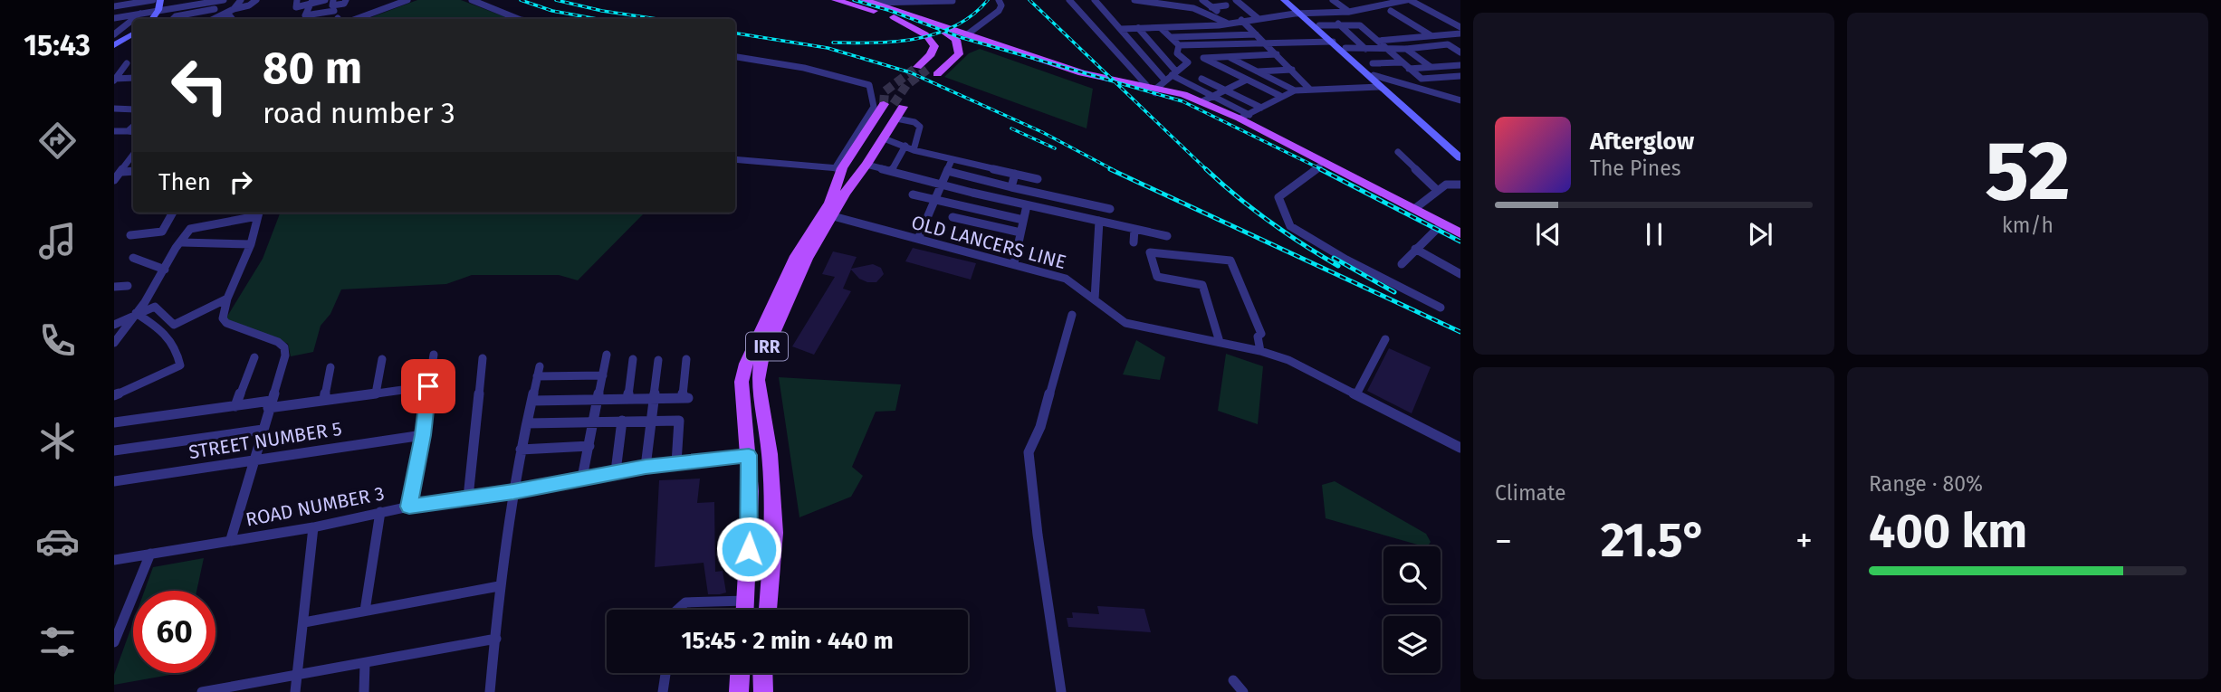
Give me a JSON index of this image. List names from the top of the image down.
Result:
{
  "streets": {
    "main road": ["IRR"],
    "street": ["OLD LANCERS LINE", "STREET NUMBER 5", "ROAD NUMBER 3"]
  },
  "crossings": [
    ["OLD LANCERS LINE", "IRR"],
    ["IRR", "ROAD NUMBER 3"]
  ],
  "page": {
    "tabs": "15:43",
    "tile": [
      ["52", "km/h"],
      "Climate",
      ["Range · 80%", "400 km"]
    ],
    "turn": ["80 m", "road number 3"],
    "song": ["Afterglow", "The Pines"],
    "then": "Then",
    "heat": ["−", "21.5°", "+"],
    "limit": "60",
    "trip": "15:45 · 2 min · 440 m"
  }
}
